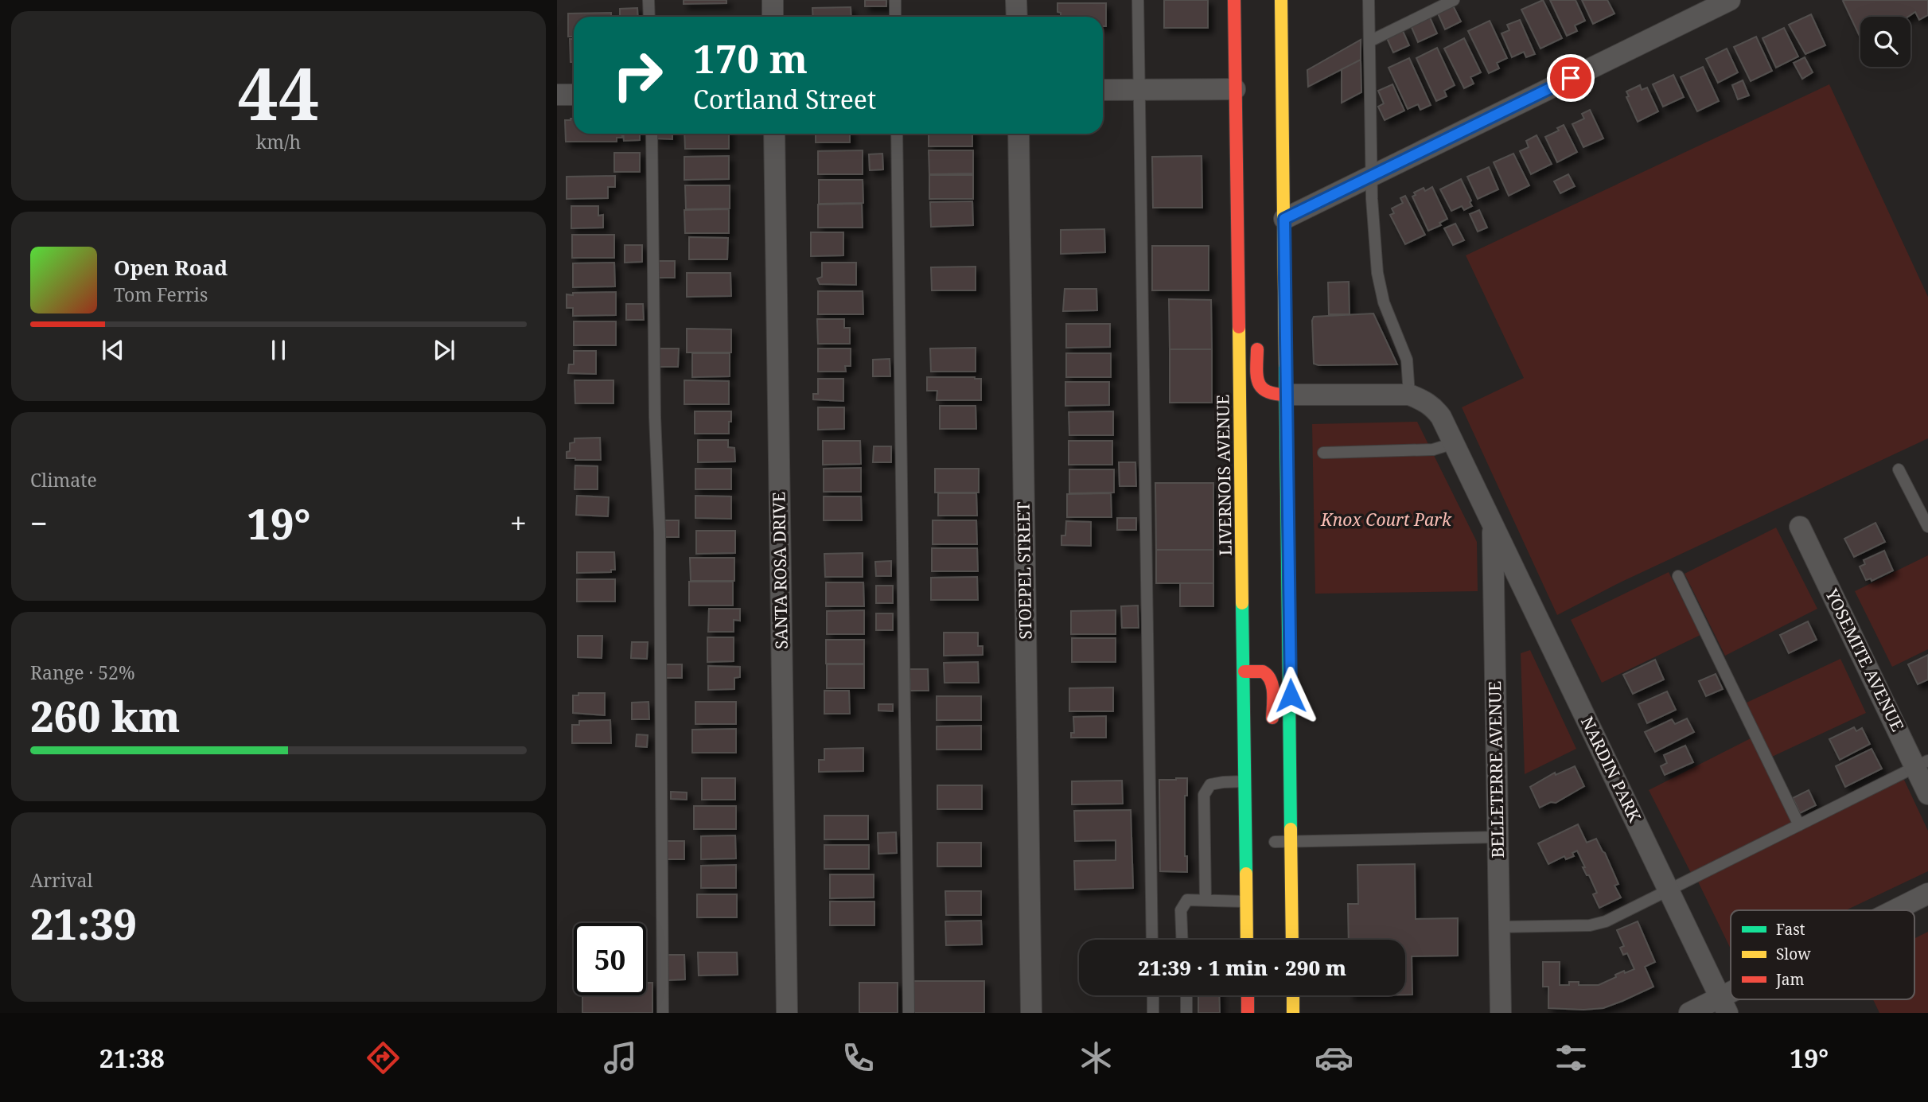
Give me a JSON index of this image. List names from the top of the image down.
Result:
{
  "streets": {
    "main road": ["LIVERNOIS AVENUE"],
    "street": [
      "SANTA ROSA DRIVE",
      "STOEPEL STREET",
      "YOSEMITE AVENUE",
      "BELLETERRE AVENUE",
      "NARDIN PARK"
    ]
  },
  "crossings": [
    ["BELLETERRE AVENUE", "NARDIN PARK"]
  ],
  "parks": ["Knox Court Park"],
  "legend": ["Fast", "Slow", "Jam"],
  "page": {
    "tile": [
      ["44", "km/h"],
      "Climate",
      ["Range · 52%", "260 km"],
      ["Arrival", "21:39"]
    ],
    "turn": ["170 m", "Cortland Street"],
    "song": ["Open Road", "Tom Ferris"],
    "heat": ["−", "19°", "+"],
    "limit": "50",
    "trip": "21:39 · 1 min · 290 m",
    "tabs": ["21:38", "19°"]
  }
}
